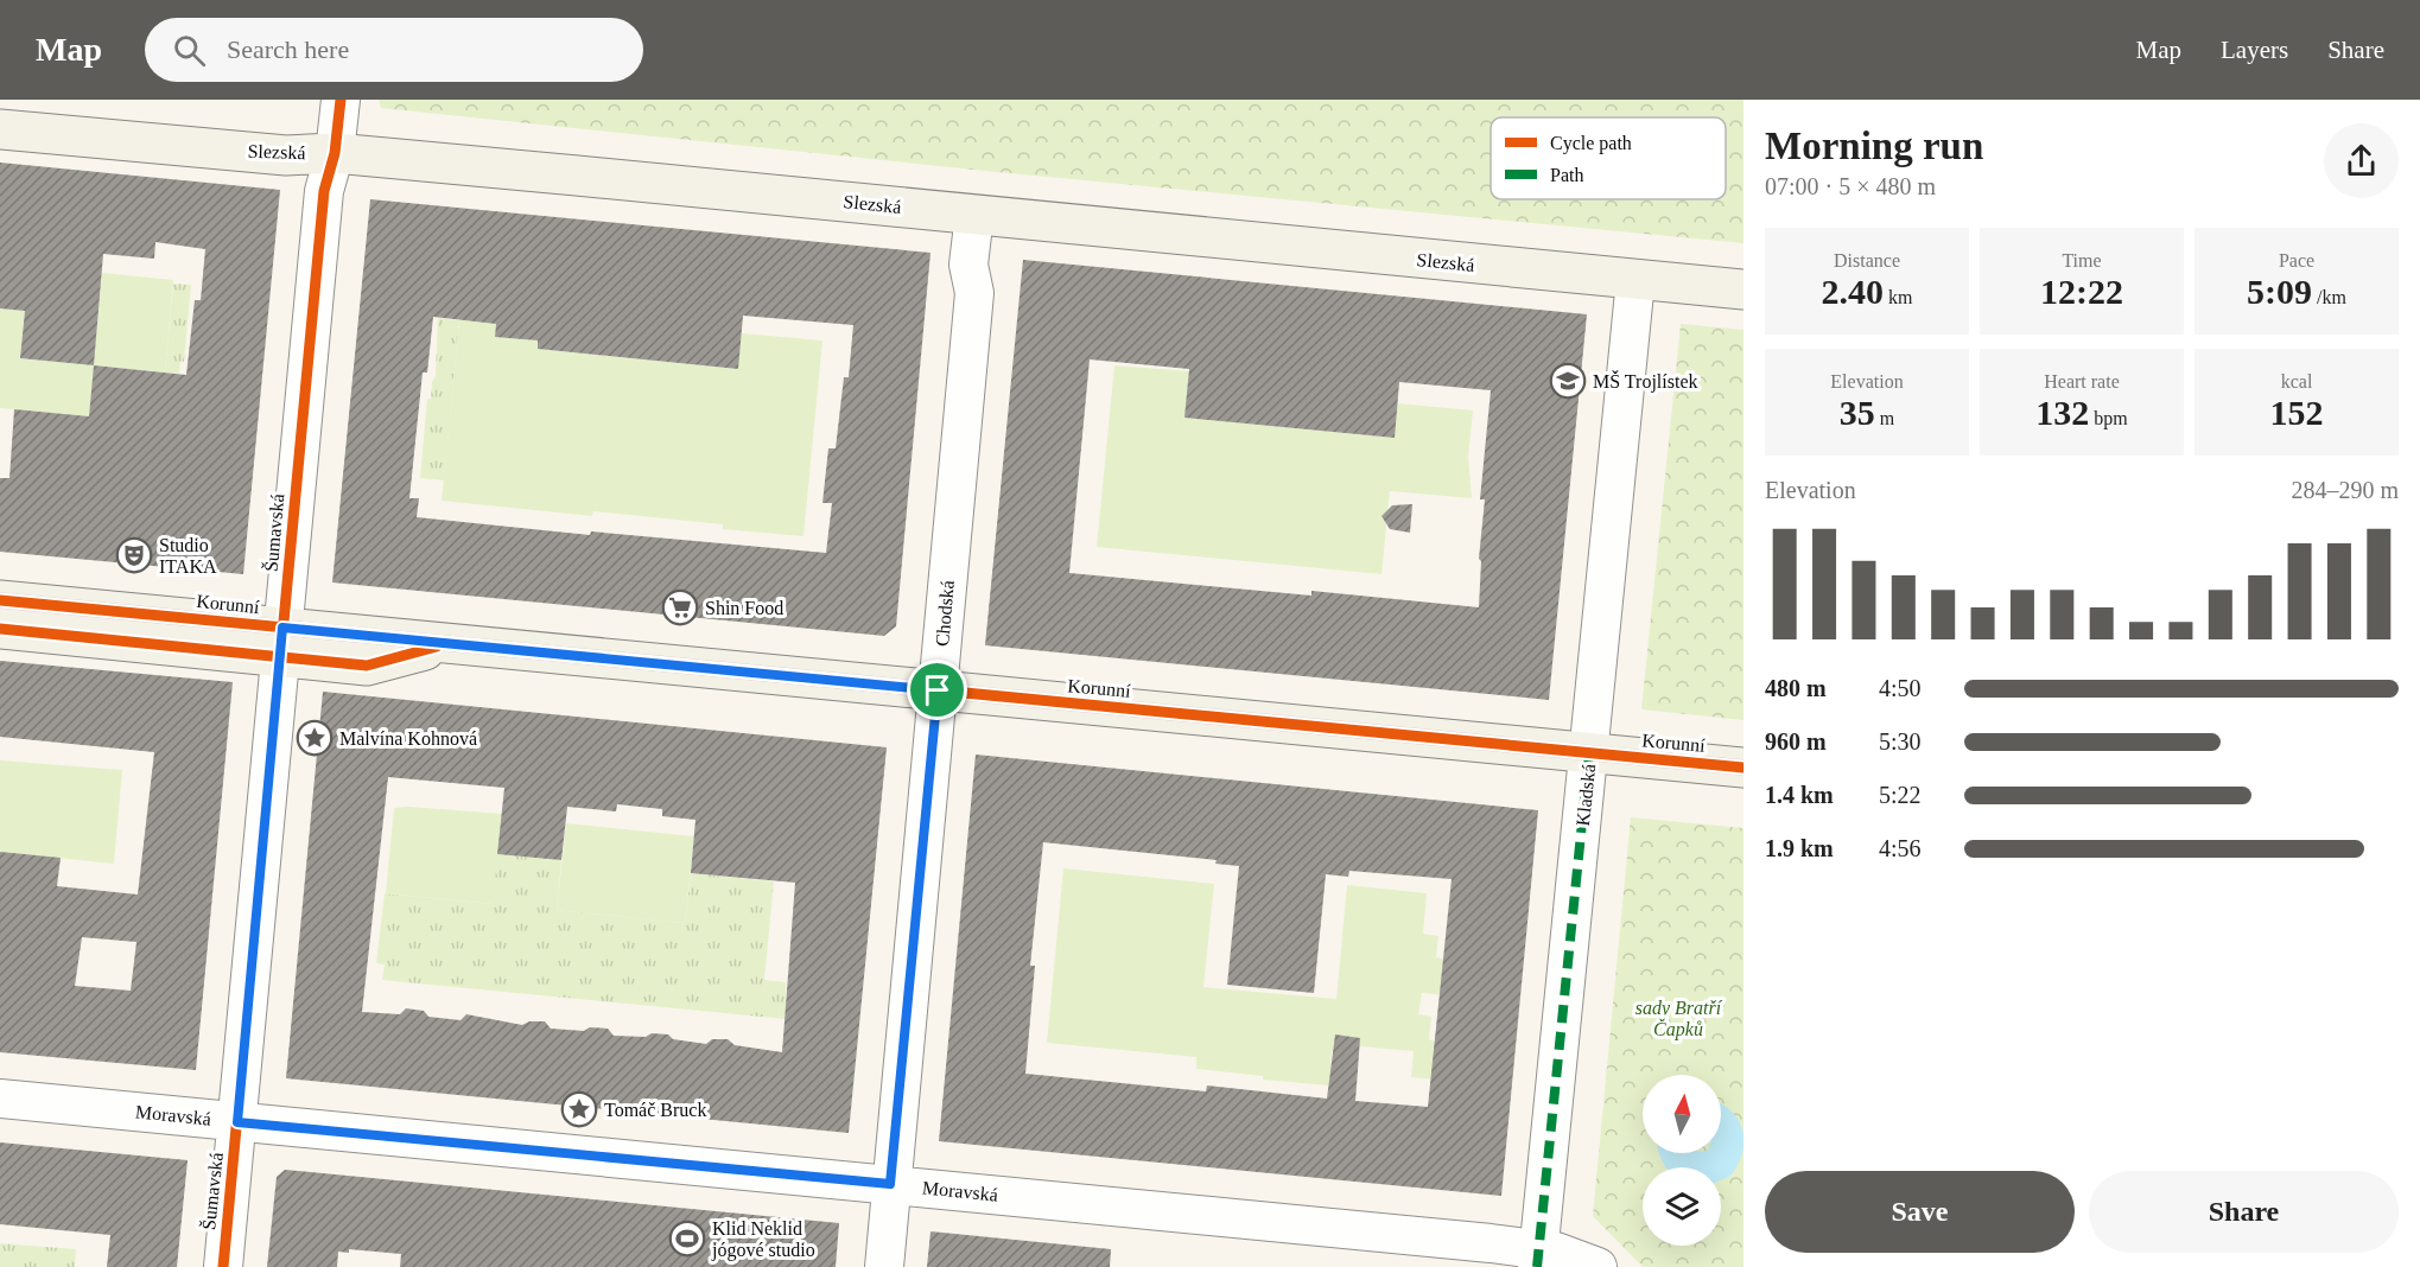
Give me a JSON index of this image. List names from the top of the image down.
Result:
{
  "streets": {
    "street": [
      "Slezská",
      "Šumavská",
      "Korunní",
      "Chodská",
      "Kladská",
      "Moravská"
    ]
  },
  "crossings": [
    ["Slezská", "Šumavská"],
    ["Slezská", "Chodská"],
    ["Slezská", "Kladská"],
    ["Šumavská", "Korunní"],
    ["Šumavská", "Moravská"],
    ["Korunní", "Chodská"],
    ["Korunní", "Kladská"],
    ["Chodská", "Moravská"],
    ["Kladská", "Moravská"]
  ],
  "parks": ["sady Bratří Čapků"],
  "places": {
    "school or university": ["MŠ Trojlístek"],
    "theatre": ["Studio ITAKA"],
    "supermarket": ["Shin Food"],
    "place": ["Malvína Kohnová", "Tomáč Bruck"],
    "sports": ["Klid Neklid jógové studio"]
  },
  "legend": ["Cycle path", "Path"],
  "north": "top",
  "page": {
    "header": "Map",
    "search": "Search here",
    "nav": ["Map", "Layers", "Share"],
    "heading": ["Morning run", "07:00 · 5 × 480 m"],
    "stats": [
      ["Distance", "2.40 km"],
      ["Time", "12:22"],
      ["Pace", "5:09 /km"],
      ["Elevation", "35 m"],
      ["Heart rate", "132 bpm"],
      ["kcal", "152"]
    ],
    "chart": ["Elevation", "284–290 m"],
    "list": [
      {
        "name": "480 m",
        "note": "4:50"
      },
      {
        "name": "960 m",
        "note": "5:30"
      },
      {
        "name": "1.4 km",
        "note": "5:22"
      },
      {
        "name": "1.9 km",
        "note": "4:56"
      }
    ],
    "buttons": ["Save", "Share"]
  }
}
